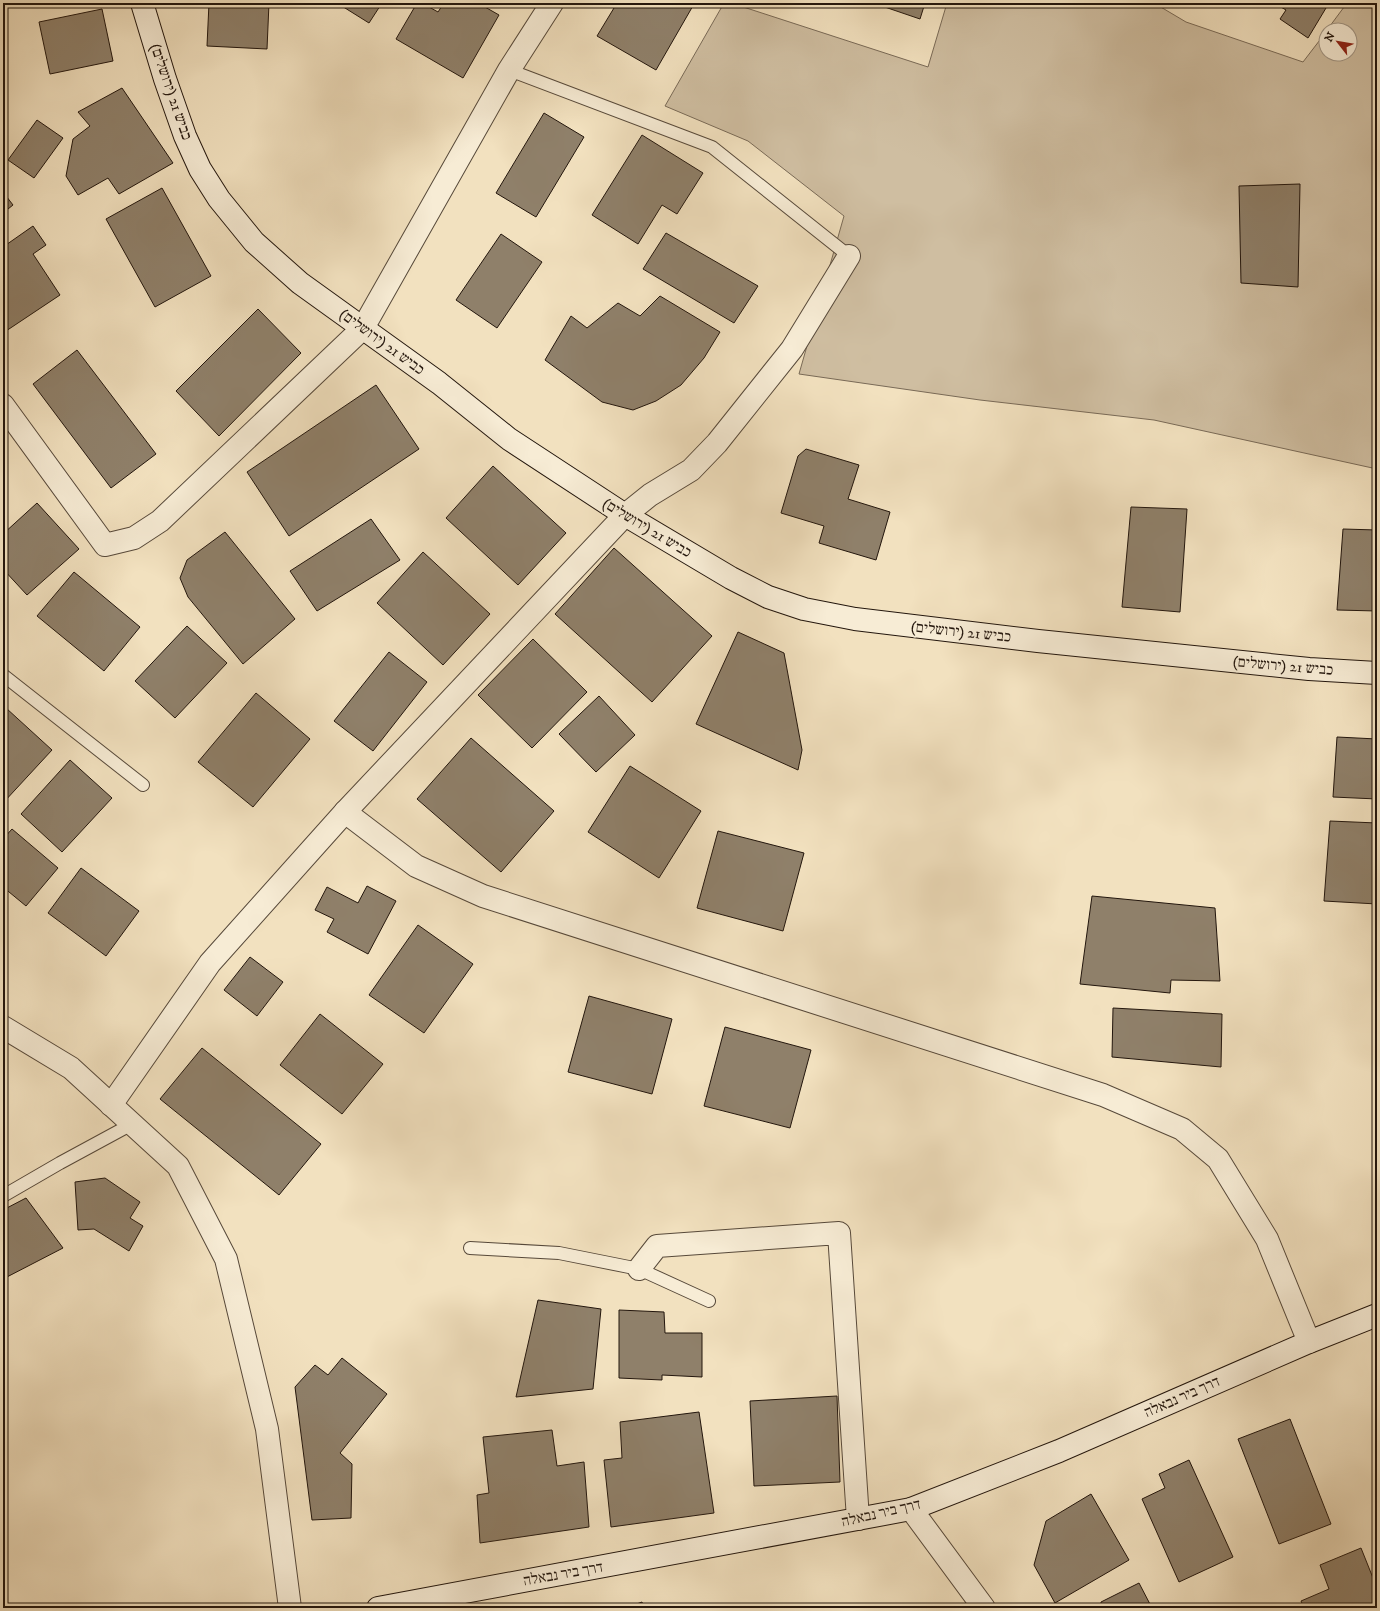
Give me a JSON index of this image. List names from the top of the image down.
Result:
{
  "streets": {
    "street": ["כביש 21 (ירושלים)", "דרך ביר נבאלה"]
  },
  "north": "top left"
}
